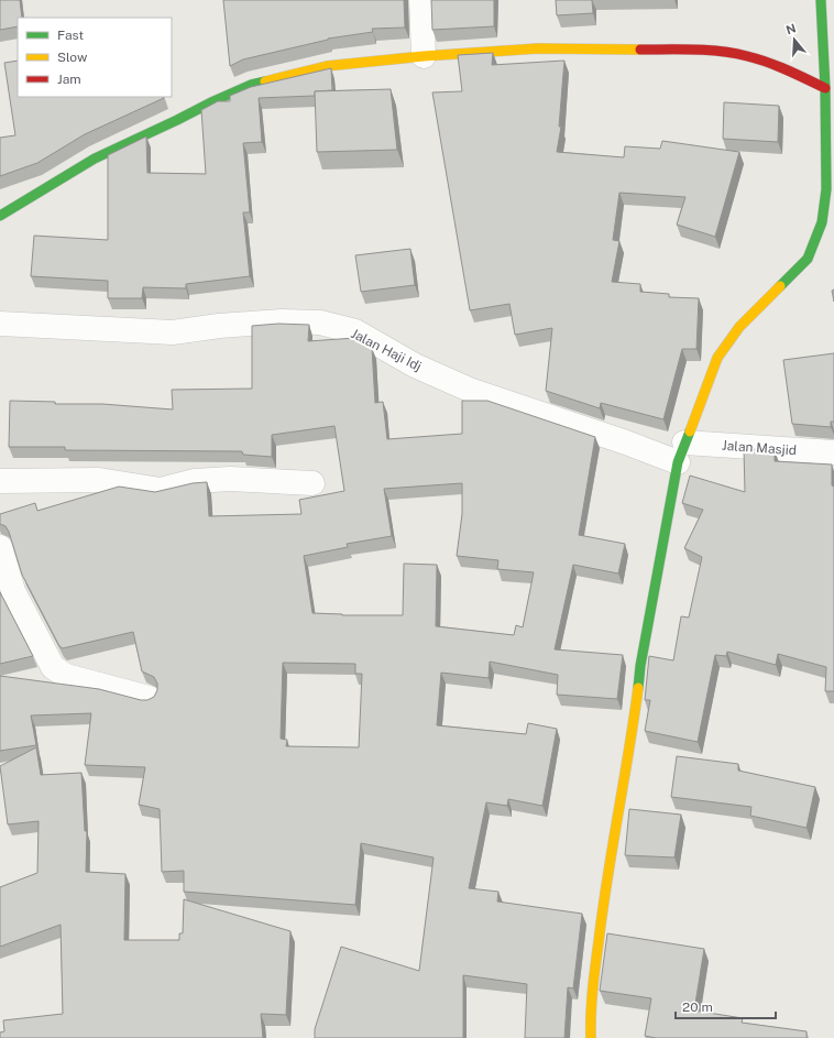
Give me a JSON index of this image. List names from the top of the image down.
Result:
{
  "streets": {
    "street": ["Jalan Haji Idj", "Jalan Masjid"]
  },
  "crossings": [
    ["Jalan Haji Idj", "Jalan Masjid"]
  ],
  "legend": ["Fast", "Slow", "Jam"],
  "scale_bar": "20 m",
  "north": "top"
}
